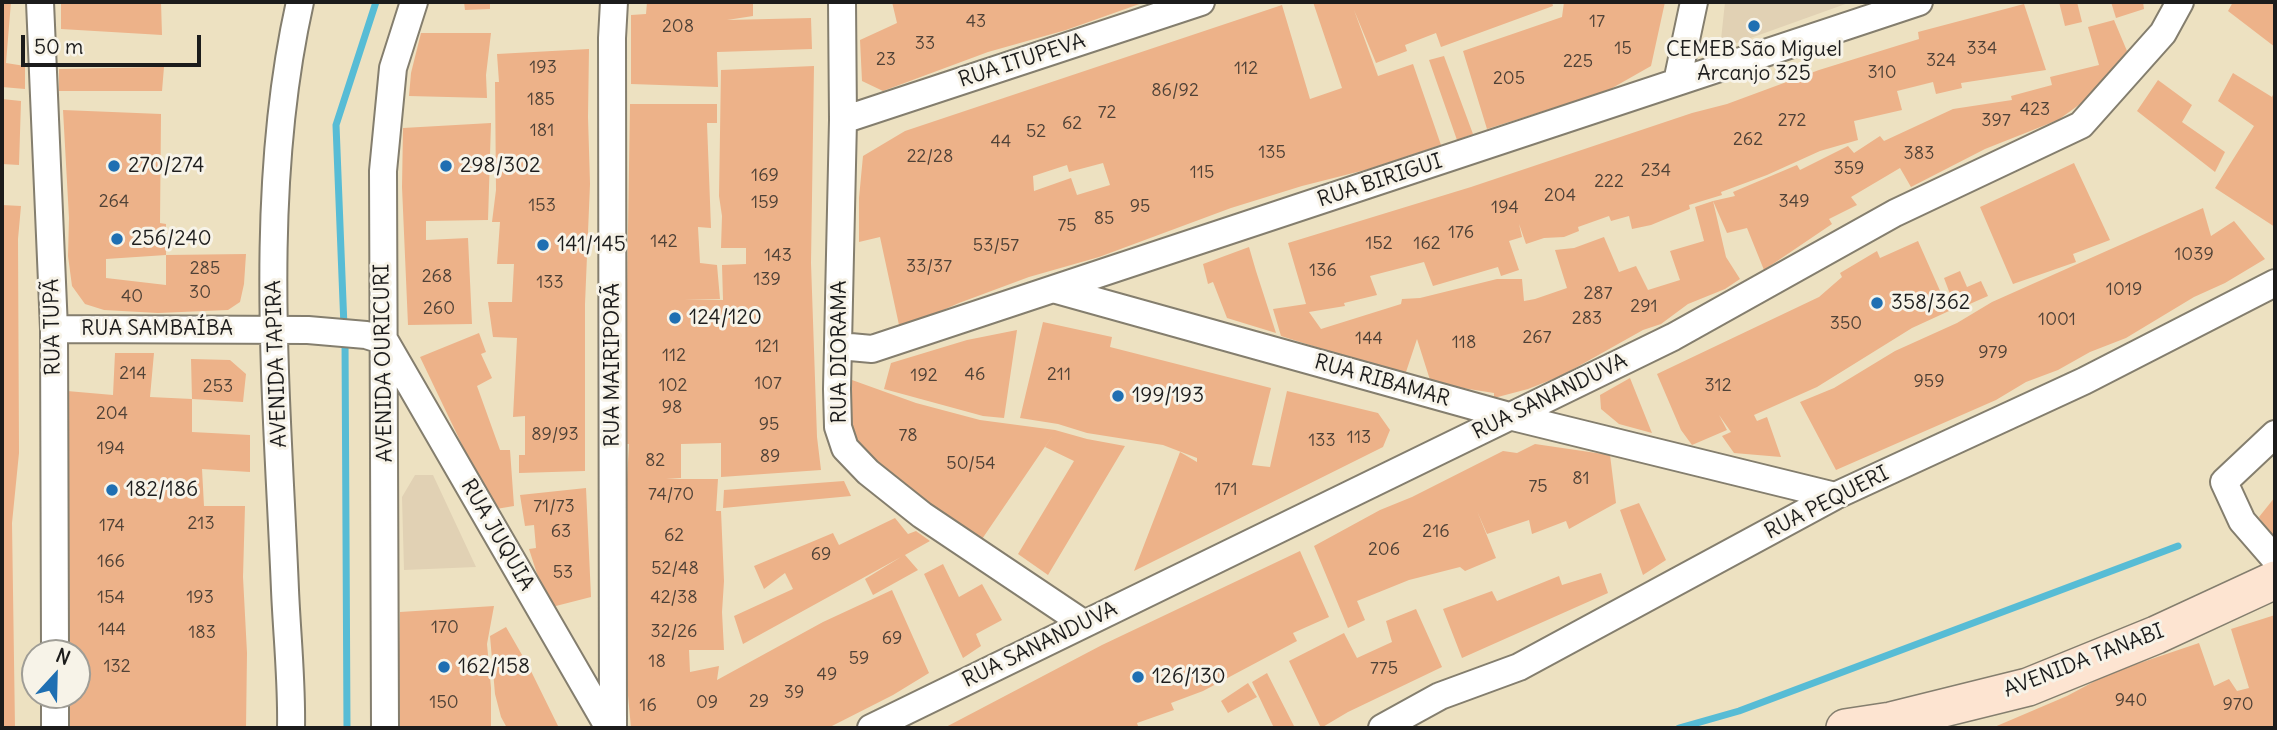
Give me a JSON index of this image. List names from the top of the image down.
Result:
{
  "streets": {
    "street": [
      "RUA ITUPEVA",
      "RUA BIRIGUI",
      "RUA TUPÃ",
      "RUA SAMBAÍBA",
      "RUA DIORAMA",
      "AVENIDA OURICURI",
      "AVENIDA TAPIRA",
      "RUA MAIRIPORÃ",
      "RUA RIBAMAR",
      "RUA SANANDUVA",
      "RUA PEQUERI",
      "RUA JUQUIA",
      "AVENIDA TANABI"
    ]
  },
  "crossings": [
    ["RUA ITUPEVA", "RUA DIORAMA"],
    ["RUA BIRIGUI", "RUA DIORAMA"],
    ["RUA BIRIGUI", "RUA RIBAMAR"],
    ["RUA TUPÃ", "RUA SAMBAÍBA"],
    ["RUA SAMBAÍBA", "AVENIDA OURICURI"],
    ["RUA SAMBAÍBA", "AVENIDA TAPIRA"],
    ["RUA SAMBAÍBA", "RUA JUQUIA"],
    ["RUA DIORAMA", "RUA SANANDUVA"],
    ["AVENIDA OURICURI", "RUA JUQUIA"],
    ["RUA MAIRIPORÃ", "RUA JUQUIA"],
    ["RUA RIBAMAR", "RUA SANANDUVA"],
    ["RUA RIBAMAR", "RUA PEQUERI"]
  ],
  "places": [
    "CEMEB São Miguel Arcanjo 325",
    "270/274",
    "298/302",
    "256/240",
    "141/145",
    "358/362",
    "124/120",
    "199/193",
    "182/186",
    "162/158",
    "126/130"
  ],
  "house_numbers": [
    "43",
    "17",
    "208",
    "33",
    "15",
    "334",
    "23",
    "324",
    "225",
    "193",
    "112",
    "310",
    "205",
    "86/92",
    "185",
    "423",
    "72",
    "272",
    "397",
    "62",
    "181",
    "52",
    "262",
    "44",
    "135",
    "383",
    "22/28",
    "359",
    "234",
    "115",
    "169",
    "222",
    "204",
    "264",
    "349",
    "159",
    "153",
    "95",
    "194",
    "85",
    "75",
    "176",
    "142",
    "152",
    "162",
    "53/57",
    "1039",
    "143",
    "33/37",
    "285",
    "136",
    "268",
    "139",
    "133",
    "1019",
    "30",
    "287",
    "40",
    "291",
    "260",
    "283",
    "1001",
    "350",
    "267",
    "144",
    "118",
    "121",
    "979",
    "112",
    "214",
    "46",
    "211",
    "192",
    "959",
    "107",
    "102",
    "312",
    "253",
    "98",
    "204",
    "95",
    "89/93",
    "78",
    "113",
    "133",
    "194",
    "89",
    "82",
    "50/54",
    "81",
    "75",
    "171",
    "74/70",
    "71/73",
    "213",
    "174",
    "63",
    "216",
    "62",
    "206",
    "69",
    "166",
    "52/48",
    "53",
    "154",
    "193",
    "42/38",
    "170",
    "144",
    "32/26",
    "183",
    "69",
    "59",
    "18",
    "132",
    "775",
    "49",
    "39",
    "940",
    "29",
    "150",
    "09",
    "970",
    "16"
  ],
  "scale_bar": "50 m",
  "north": "top"
}
